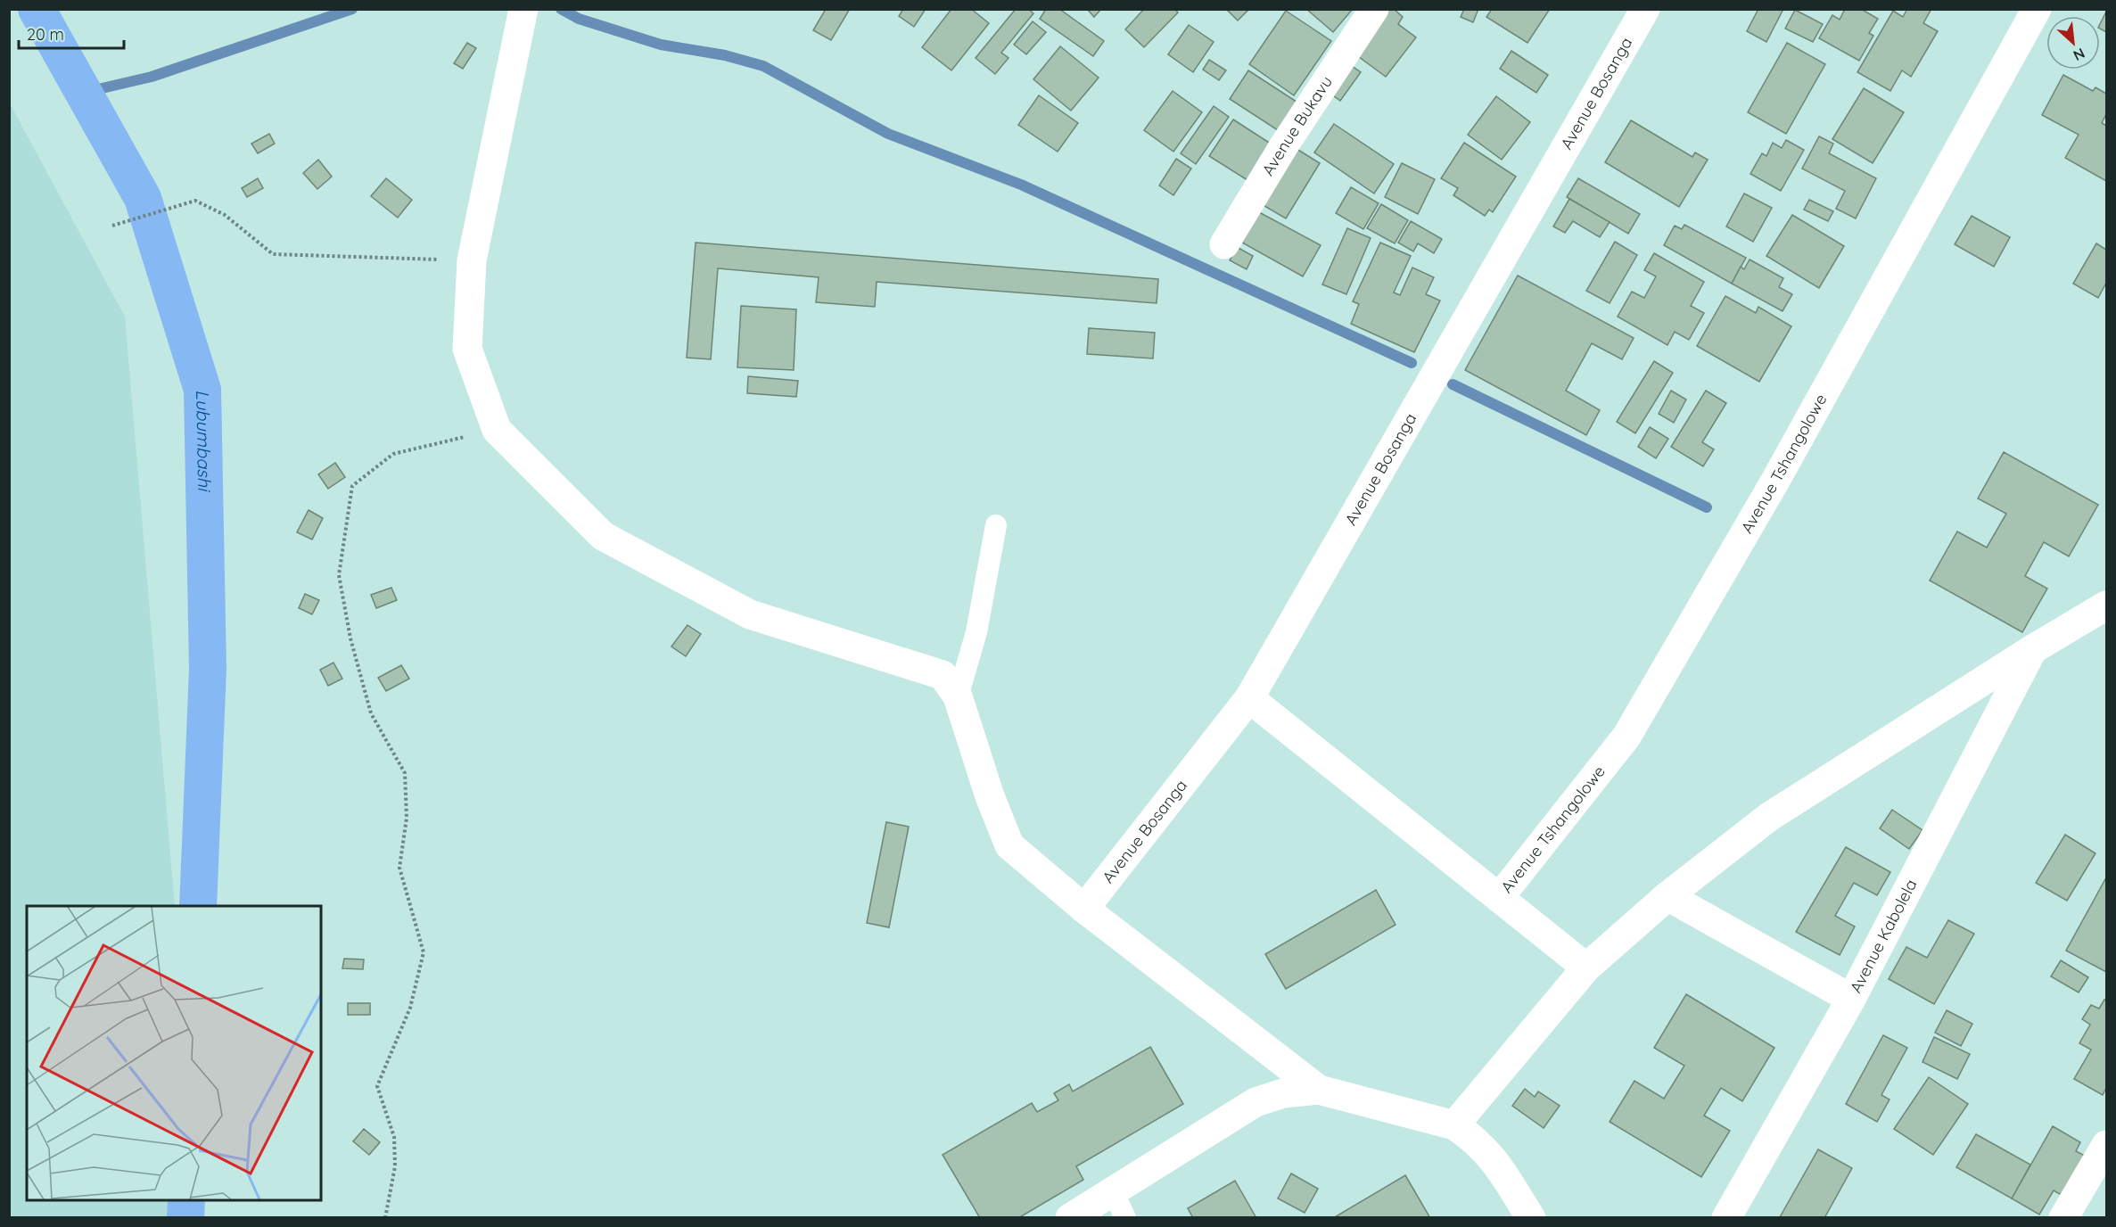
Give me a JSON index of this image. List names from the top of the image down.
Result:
{
  "streets": {
    "street": [
      "Avenue Bosanga",
      "Avenue Bukavu",
      "Avenue Tshangolowe",
      "Avenue Kabolela"
    ]
  },
  "water": ["Lubumbashi"],
  "scale_bar": "20 m",
  "north": "bottom right"
}
